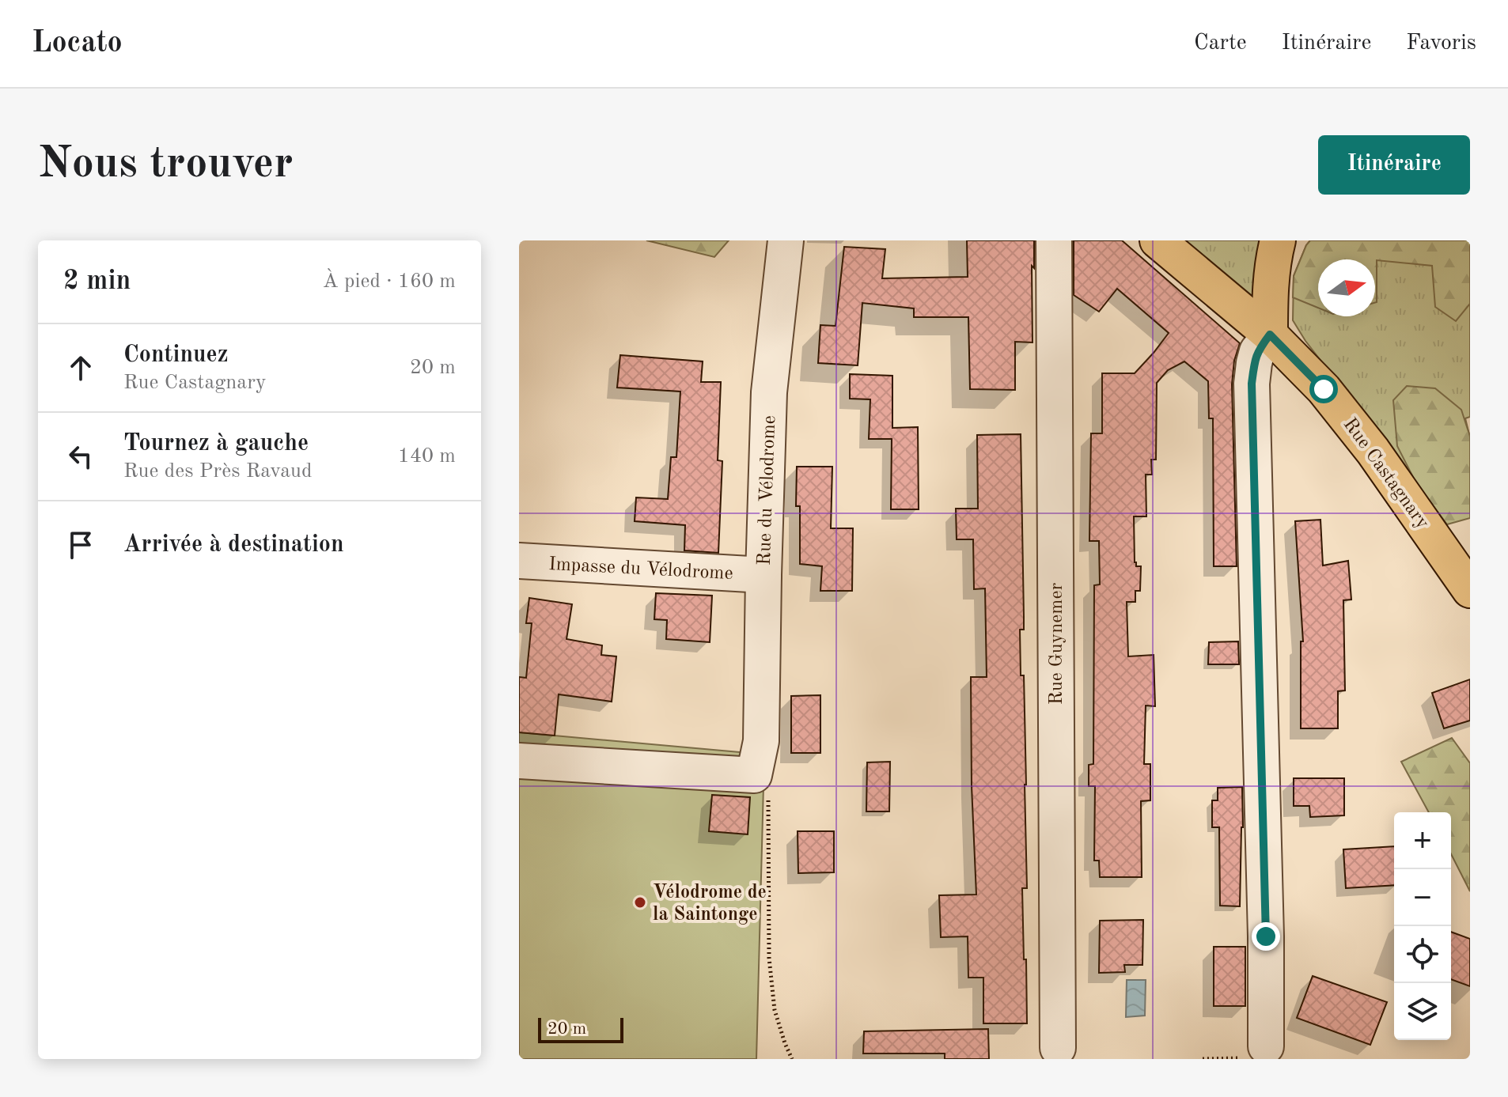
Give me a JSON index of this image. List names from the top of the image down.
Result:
{
  "streets": {
    "main road": ["Rue Castagnary"],
    "street": ["Rue du Vélodrome", "Impasse du Vélodrome", "Rue Guynemer"]
  },
  "crossings": [
    ["Rue du Vélodrome", "Impasse du Vélodrome"]
  ],
  "places": ["Vélodrome de la Saintonge"],
  "scale_bar": "20 m",
  "north": "right",
  "page": {
    "header": "Locato",
    "nav": ["Carte", "Itinéraire", "Favoris"],
    "buttons": "Itinéraire",
    "title": "Nous trouver",
    "heading": ["2 min", "À pied · 160 m"],
    "list": [
      ["Continuez", "Rue Castagnary", "20 m"],
      ["Tournez à gauche", "Rue des Près Ravaud", "140 m"],
      "Arrivée à destination"
    ],
    "map_buttons": ["+", "−"],
    "scale": "20 m"
  }
}
